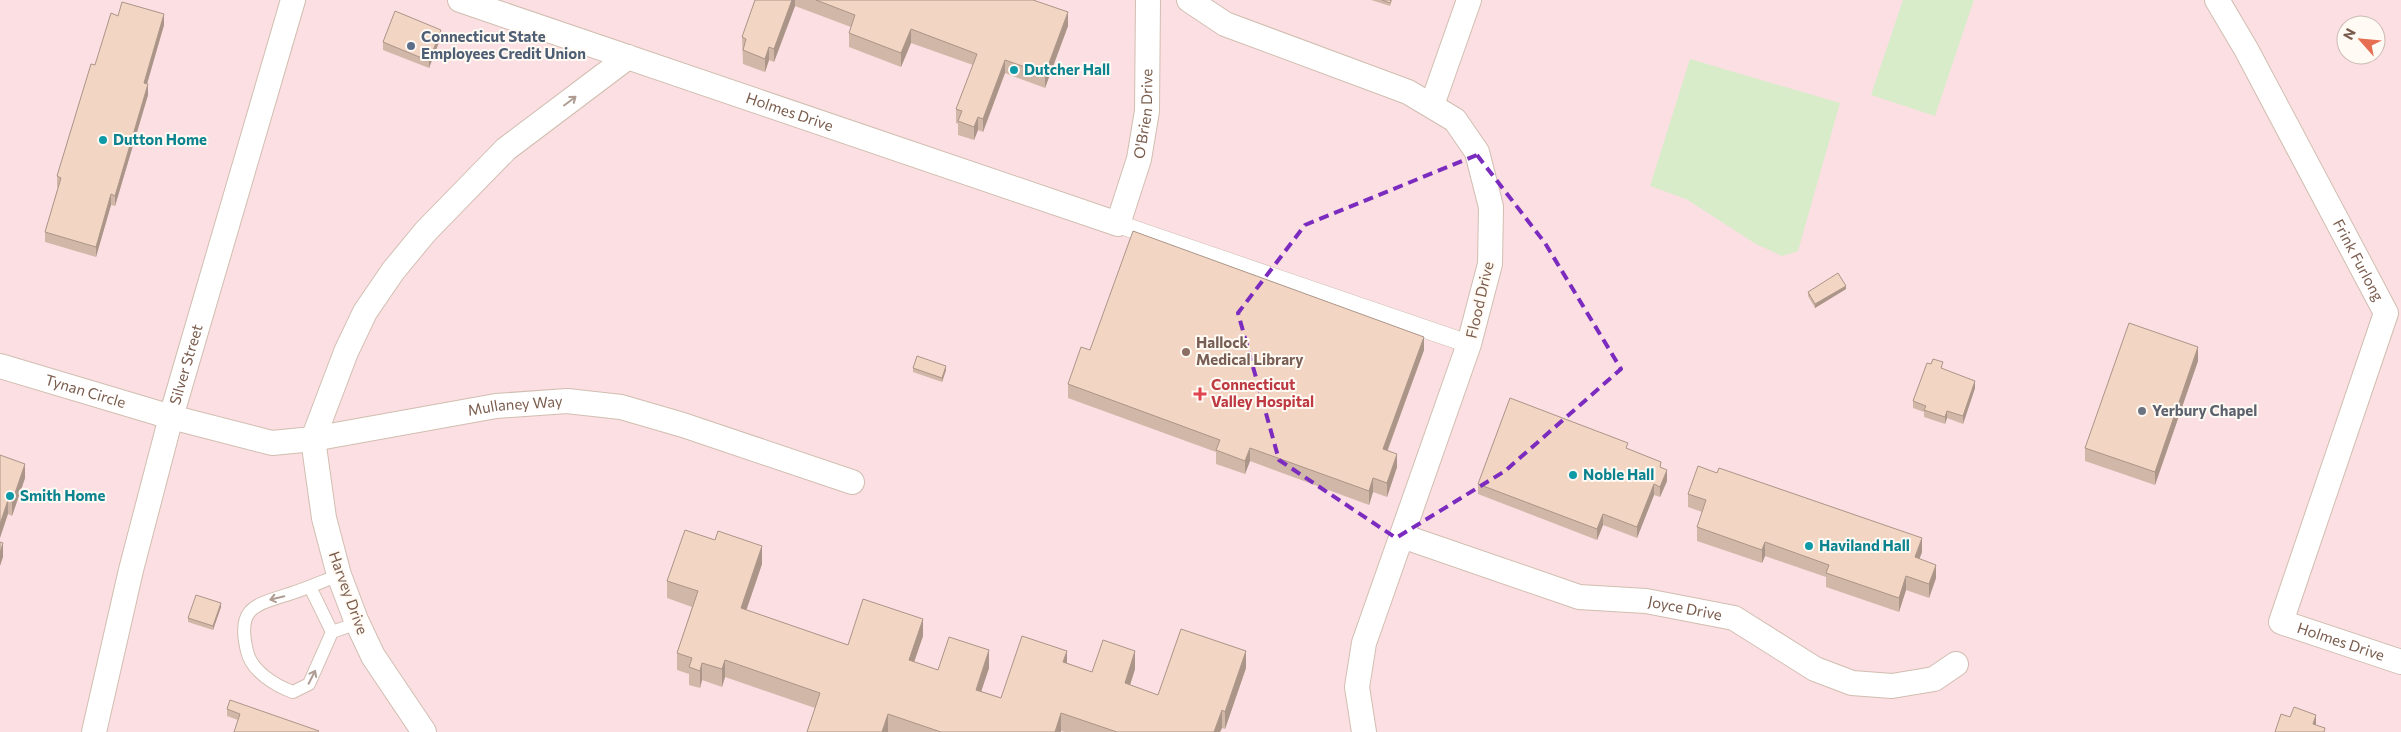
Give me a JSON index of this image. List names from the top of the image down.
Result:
{
  "streets": {
    "street": [
      "Holmes Drive",
      "O'Brien Drive",
      "Frink Furlong",
      "Flood Drive",
      "Silver Street",
      "Tynan Circle",
      "Mullaney Way",
      "Harvey Drive",
      "Joyce Drive"
    ]
  },
  "crossings": [
    ["Holmes Drive", "O'Brien Drive"],
    ["Holmes Drive", "Frink Furlong"],
    ["Flood Drive", "Joyce Drive"],
    ["Silver Street", "Tynan Circle"],
    ["Silver Street", "Mullaney Way"],
    ["Tynan Circle", "Mullaney Way"],
    ["Mullaney Way", "Harvey Drive"]
  ],
  "places": {
    "other": [
      "Connecticut State Employees Credit Union",
      "Dutcher Hall",
      "Dutton Home",
      "Hallock Medical Library",
      "Yerbury Chapel",
      "Noble Hall",
      "Smith Home",
      "Haviland Hall"
    ],
    "health": ["Connecticut Valley Hospital"]
  },
  "north": "top left"
}
